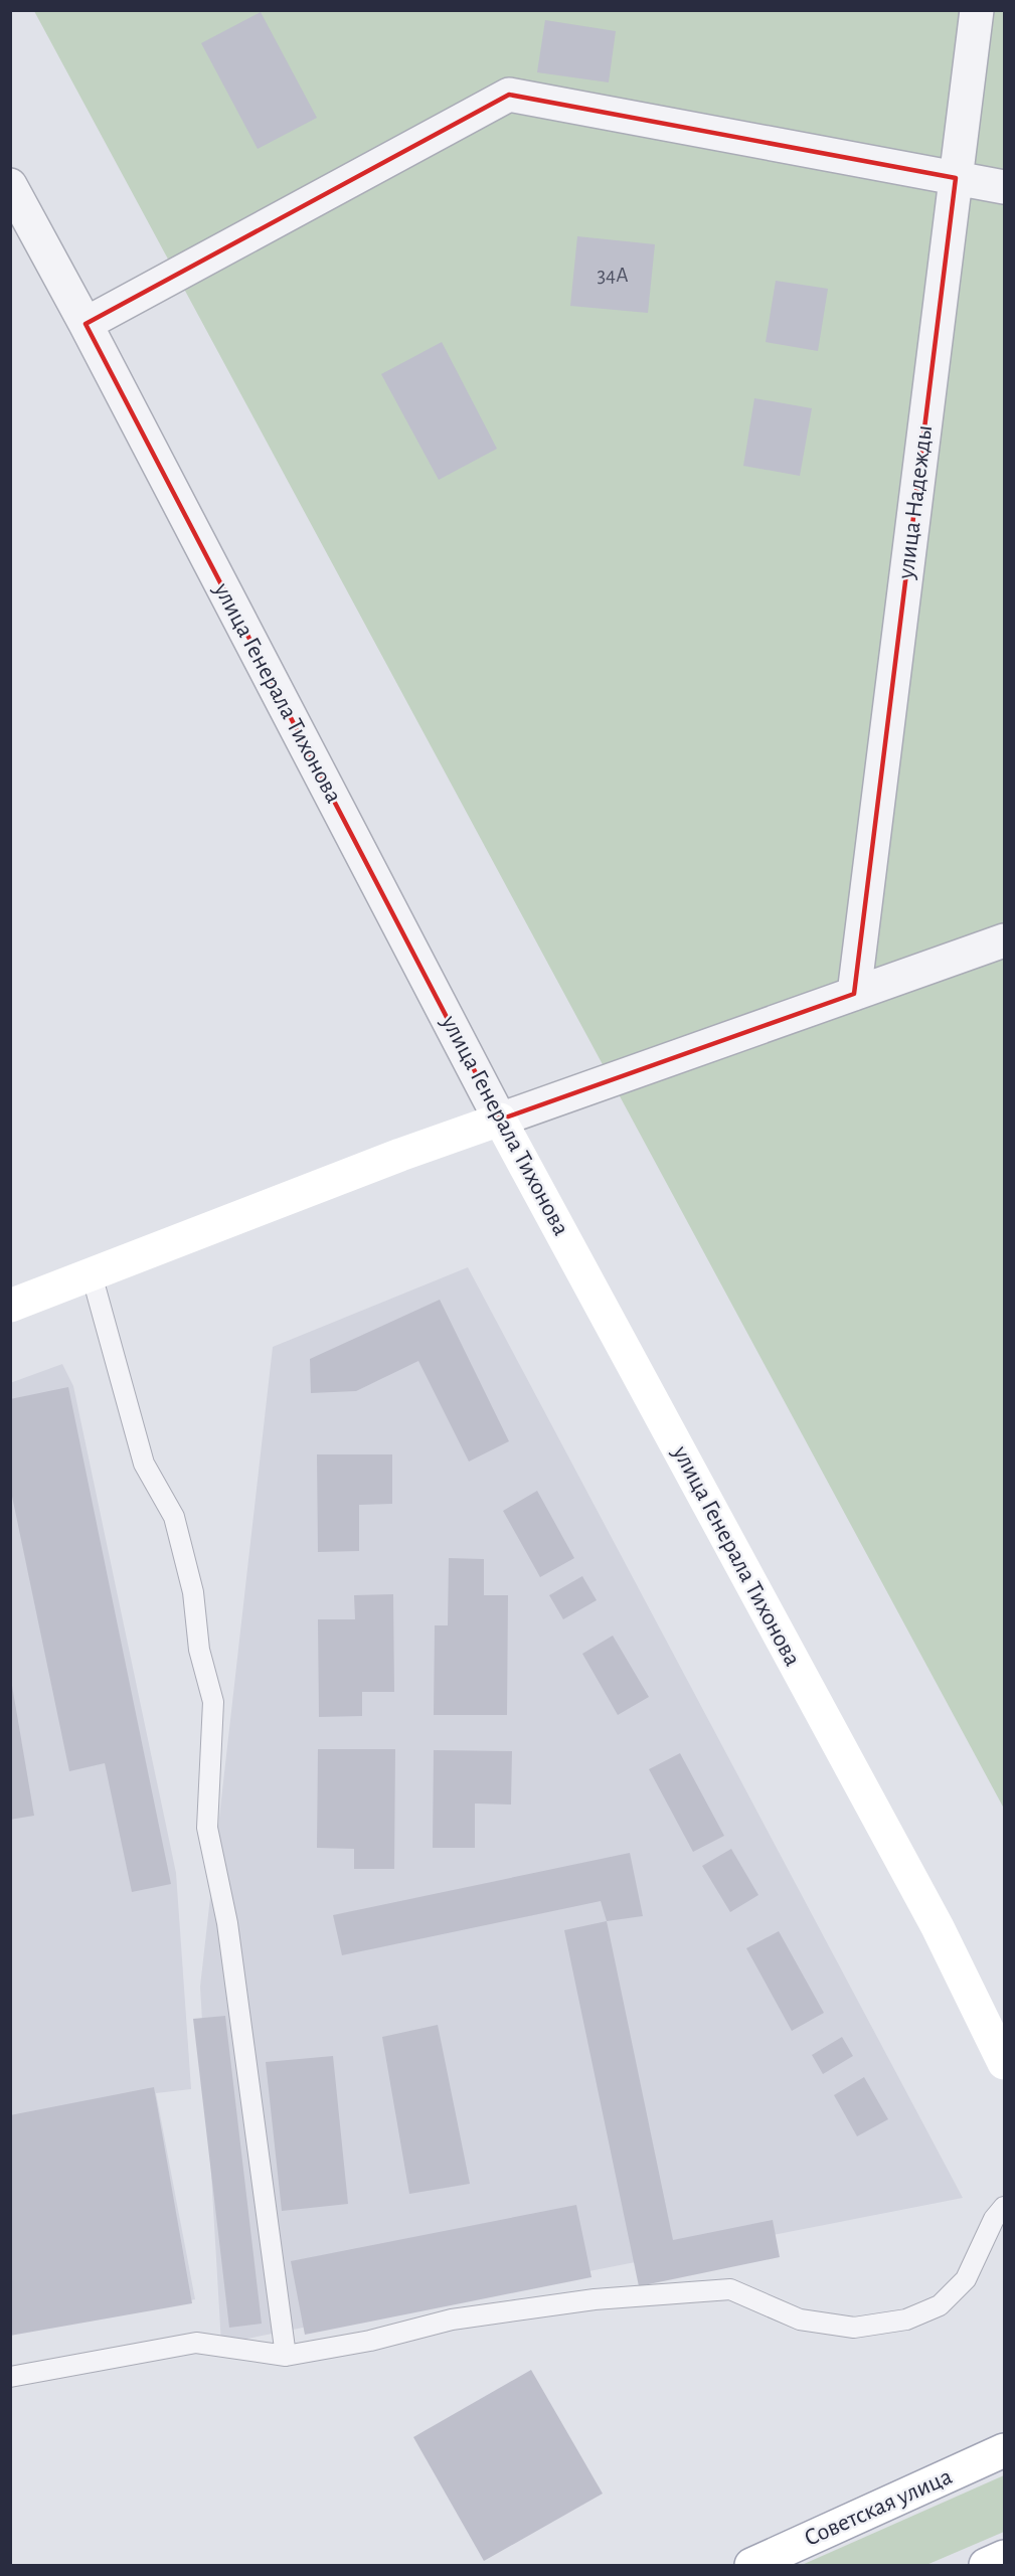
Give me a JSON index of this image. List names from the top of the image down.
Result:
{
  "streets": {
    "main road": ["улица Генерала Тихонова", "Советская улица"],
    "street": ["улица Надежды"]
  },
  "house_numbers": ["34А"]
}
